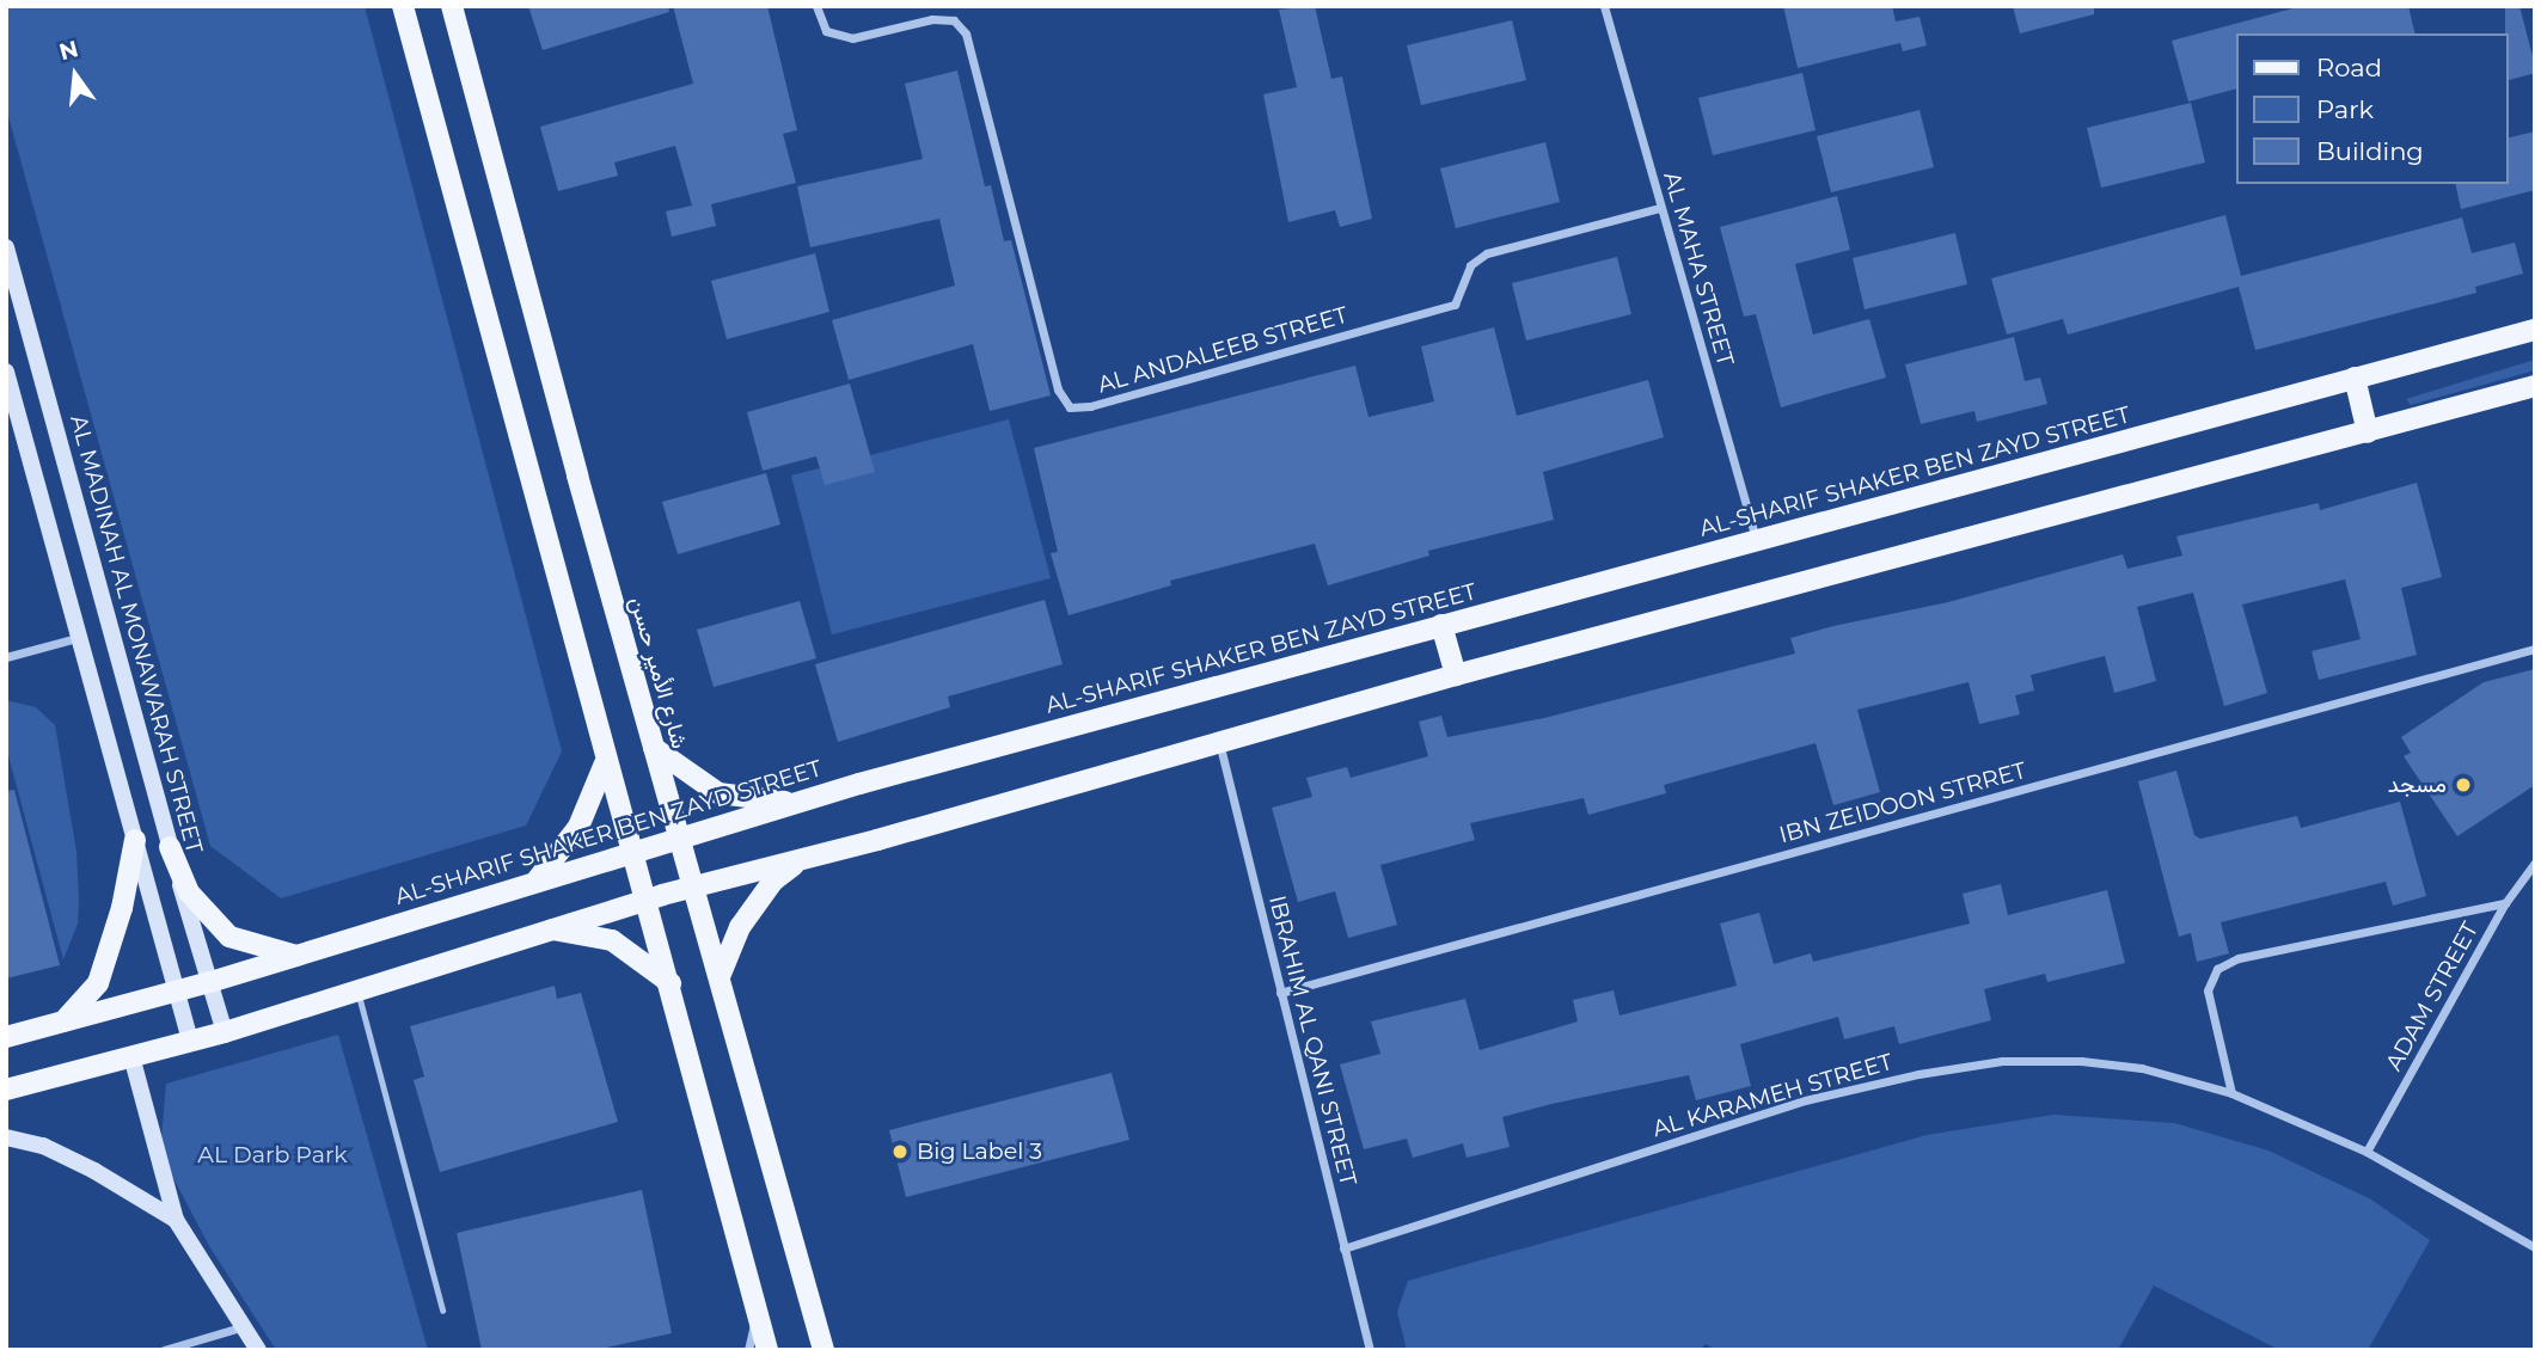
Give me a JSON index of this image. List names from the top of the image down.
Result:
{
  "streets": {
    "main road": ["AL-SHARIF SHAKER BEN ZAYD STREET", "AL MADINAH AL MONAWARAH STREET", "شارع الأمير حسن"],
    "street": [
      "AL MAHA STREET",
      "AL ANDALEEB STREET",
      "IBN ZEIDOON STRRET",
      "ADAM STREET",
      "IBRAHIM AL QANI STREET",
      "AL KARAMEH STREET"
    ]
  },
  "crossings": [
    ["AL MAHA STREET", "AL ANDALEEB STREET"],
    ["AL MAHA STREET", "AL-SHARIF SHAKER BEN ZAYD STREET"],
    ["AL-SHARIF SHAKER BEN ZAYD STREET", "AL MADINAH AL MONAWARAH STREET"],
    ["AL-SHARIF SHAKER BEN ZAYD STREET", "شارع الأمير حسن"],
    ["IBN ZEIDOON STRRET", "IBRAHIM AL QANI STREET"],
    ["ADAM STREET", "AL KARAMEH STREET"],
    ["IBRAHIM AL QANI STREET", "AL KARAMEH STREET"]
  ],
  "parks": ["AL Darb Park"],
  "places": ["مسجد", "Big Label 3"],
  "legend": ["Road", "Park", "Building"],
  "north": "top"
}
